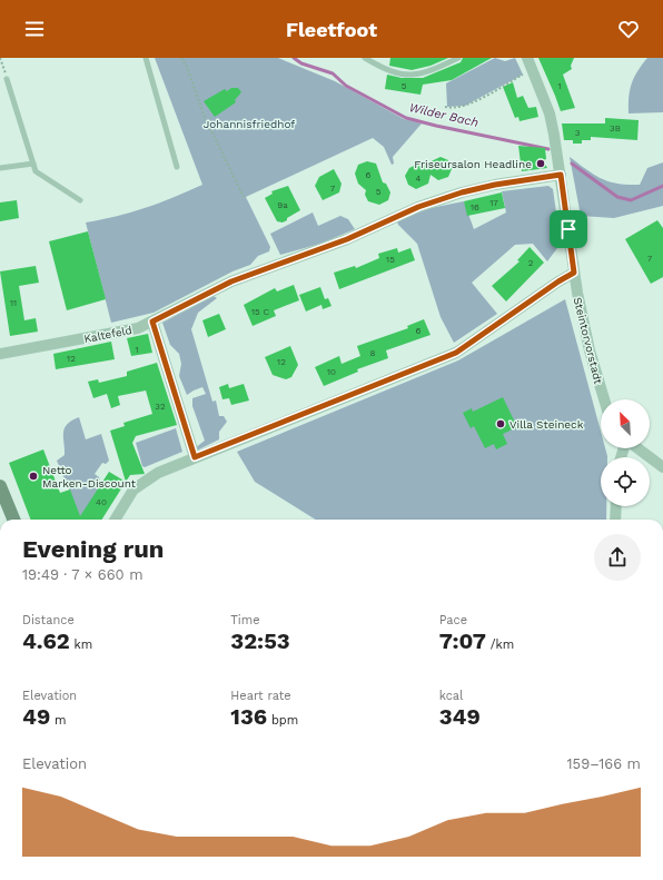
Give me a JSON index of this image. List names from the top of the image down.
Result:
{
  "streets": {
    "street": ["Kaltefeld", "Steintorvorstadt"]
  },
  "crossings": [
    ["Kaltefeld", "Steintorvorstadt"]
  ],
  "water": ["Wilder Bach"],
  "parks": ["Johannisfriedhof"],
  "places": ["Friseursalon Headline", "Villa Steineck", "Netto Marken-Discount"],
  "house_numbers": [
    "5",
    "1",
    "3B",
    "3",
    "6",
    "4",
    "7",
    "5",
    "17",
    "9a",
    "16",
    "7",
    "15",
    "2",
    "11",
    "15 C",
    "6",
    "1",
    "8",
    "12",
    "12",
    "10",
    "32",
    "40"
  ],
  "north": "top left",
  "page": {
    "header": "Fleetfoot",
    "heading": ["Evening run", "19:49 · 7 × 660 m"],
    "stats": [
      ["Distance", "4.62 km"],
      ["Time", "32:53"],
      ["Pace", "7:07 /km"],
      ["Elevation", "49 m"],
      ["Heart rate", "136 bpm"],
      ["kcal", "349"]
    ],
    "chart": ["Elevation", "159–166 m"]
  }
}
